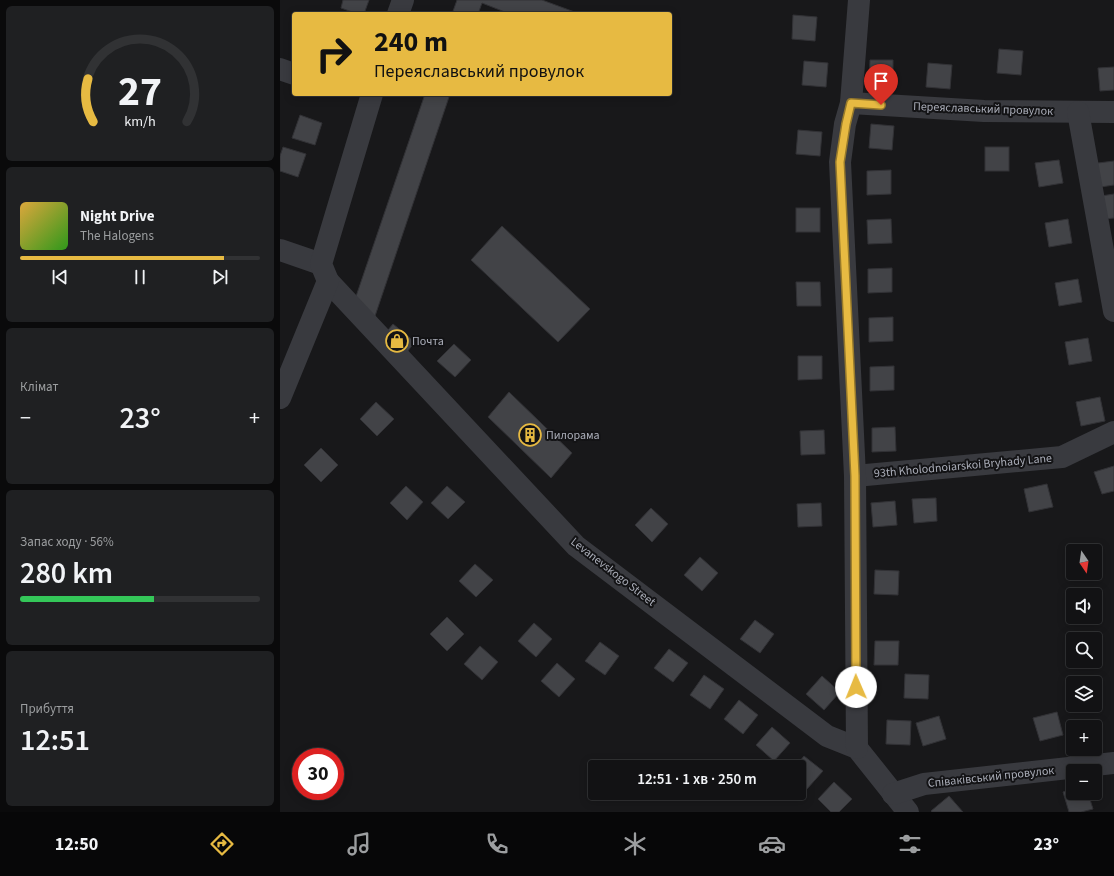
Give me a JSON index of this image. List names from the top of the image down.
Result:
{
  "streets": {
    "street": [
      "Переяславський провулок",
      "93th Kholodnoiarskoi Bryhady Lane",
      "Levanevskogo Street",
      "Співаківський провулок"
    ]
  },
  "places": {
    "shop": ["Почта"],
    "building": ["Пилорама"]
  },
  "north": "bottom",
  "page": {
    "turn": ["240 m", "Переяславський провулок"],
    "song": ["Night Drive", "The Halogens"],
    "tile": [
      "Клімат",
      ["Запас ходу · 56%", "280 km"],
      ["Прибуття", "12:51"]
    ],
    "heat": ["−", "23°", "+"],
    "map_buttons": ["+", "−"],
    "limit": "30",
    "trip": "12:51 · 1 хв · 250 m",
    "tabs": ["12:50", "23°"],
    "gauge": ["27", "km/h"]
  }
}
